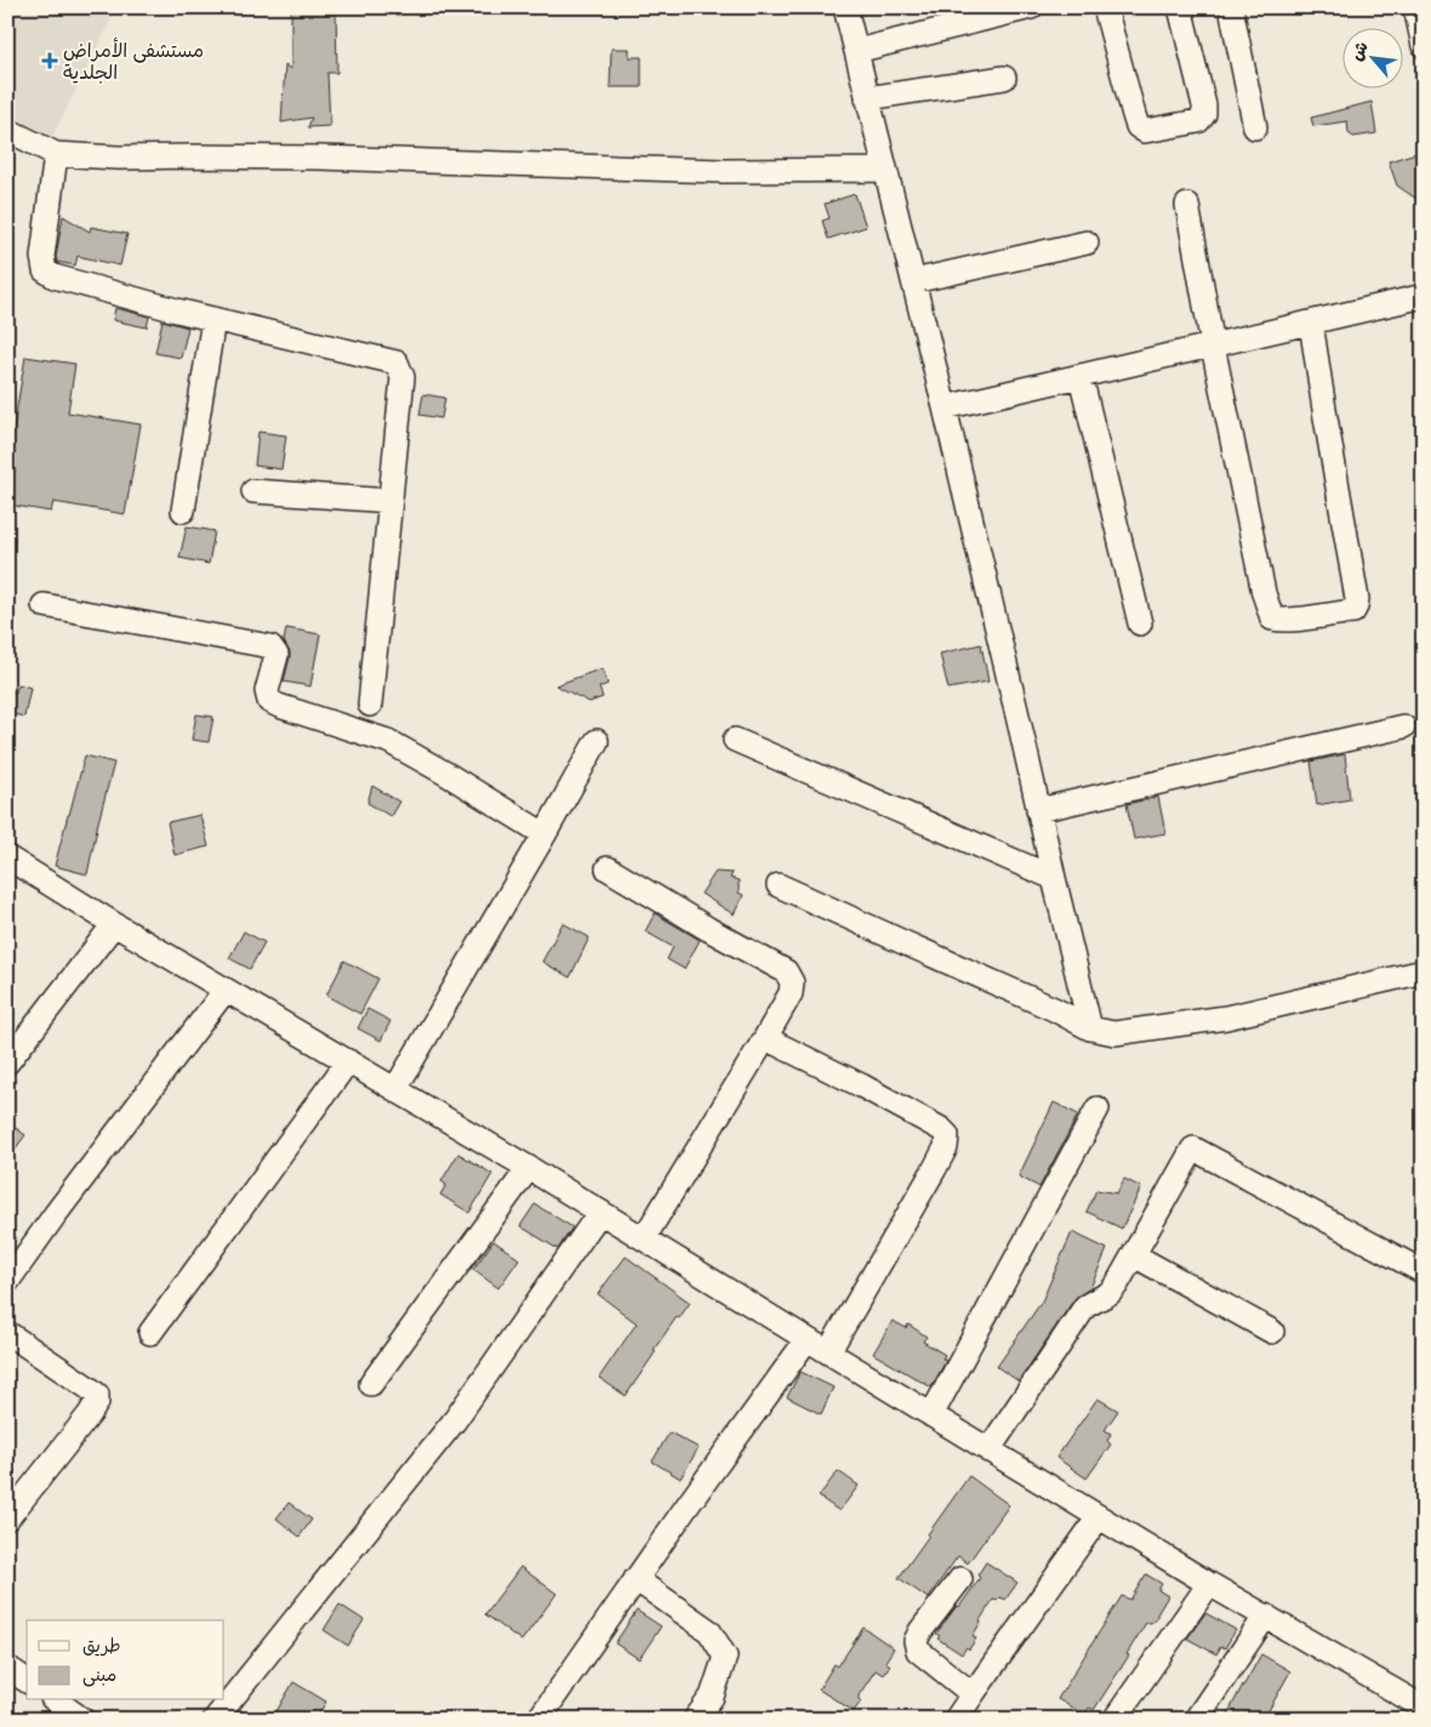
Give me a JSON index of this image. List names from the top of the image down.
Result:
{
  "places": {
    "health": ["مستشفى الأمراض الجلدية"]
  },
  "legend": ["طريق", "مبنى"],
  "north": "top left"
}
